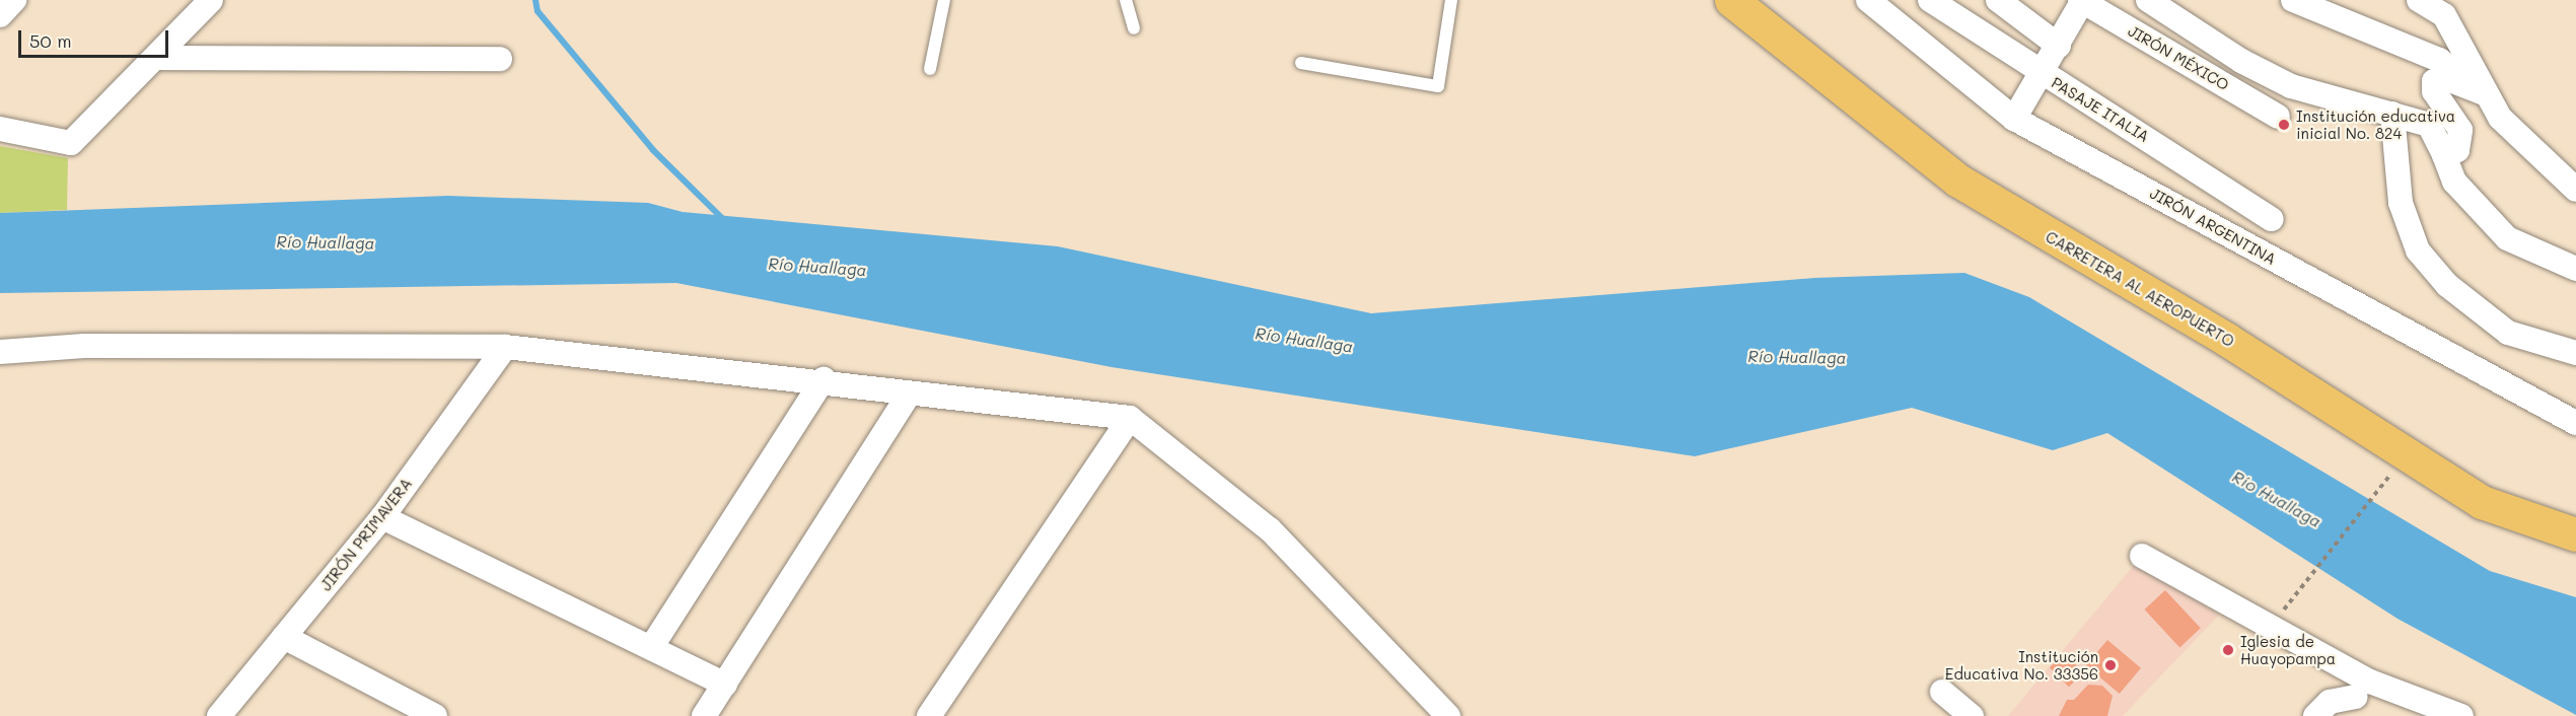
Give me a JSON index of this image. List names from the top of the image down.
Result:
{
  "streets": {
    "main road": ["CARRETERA AL AEROPUERTO"],
    "street": [
      "JIRÓN MÉXICO",
      "PASAJE ITALIA",
      "JIRÓN ARGENTINA",
      "JIRÓN PRIMAVERA"
    ]
  },
  "water": ["Río Huallaga"],
  "places": ["Institución educativa inicial No. 824", "Iglesia de Huayopampa", "Institución Educativa No. 33356"],
  "scale_bar": "50 m"
}
